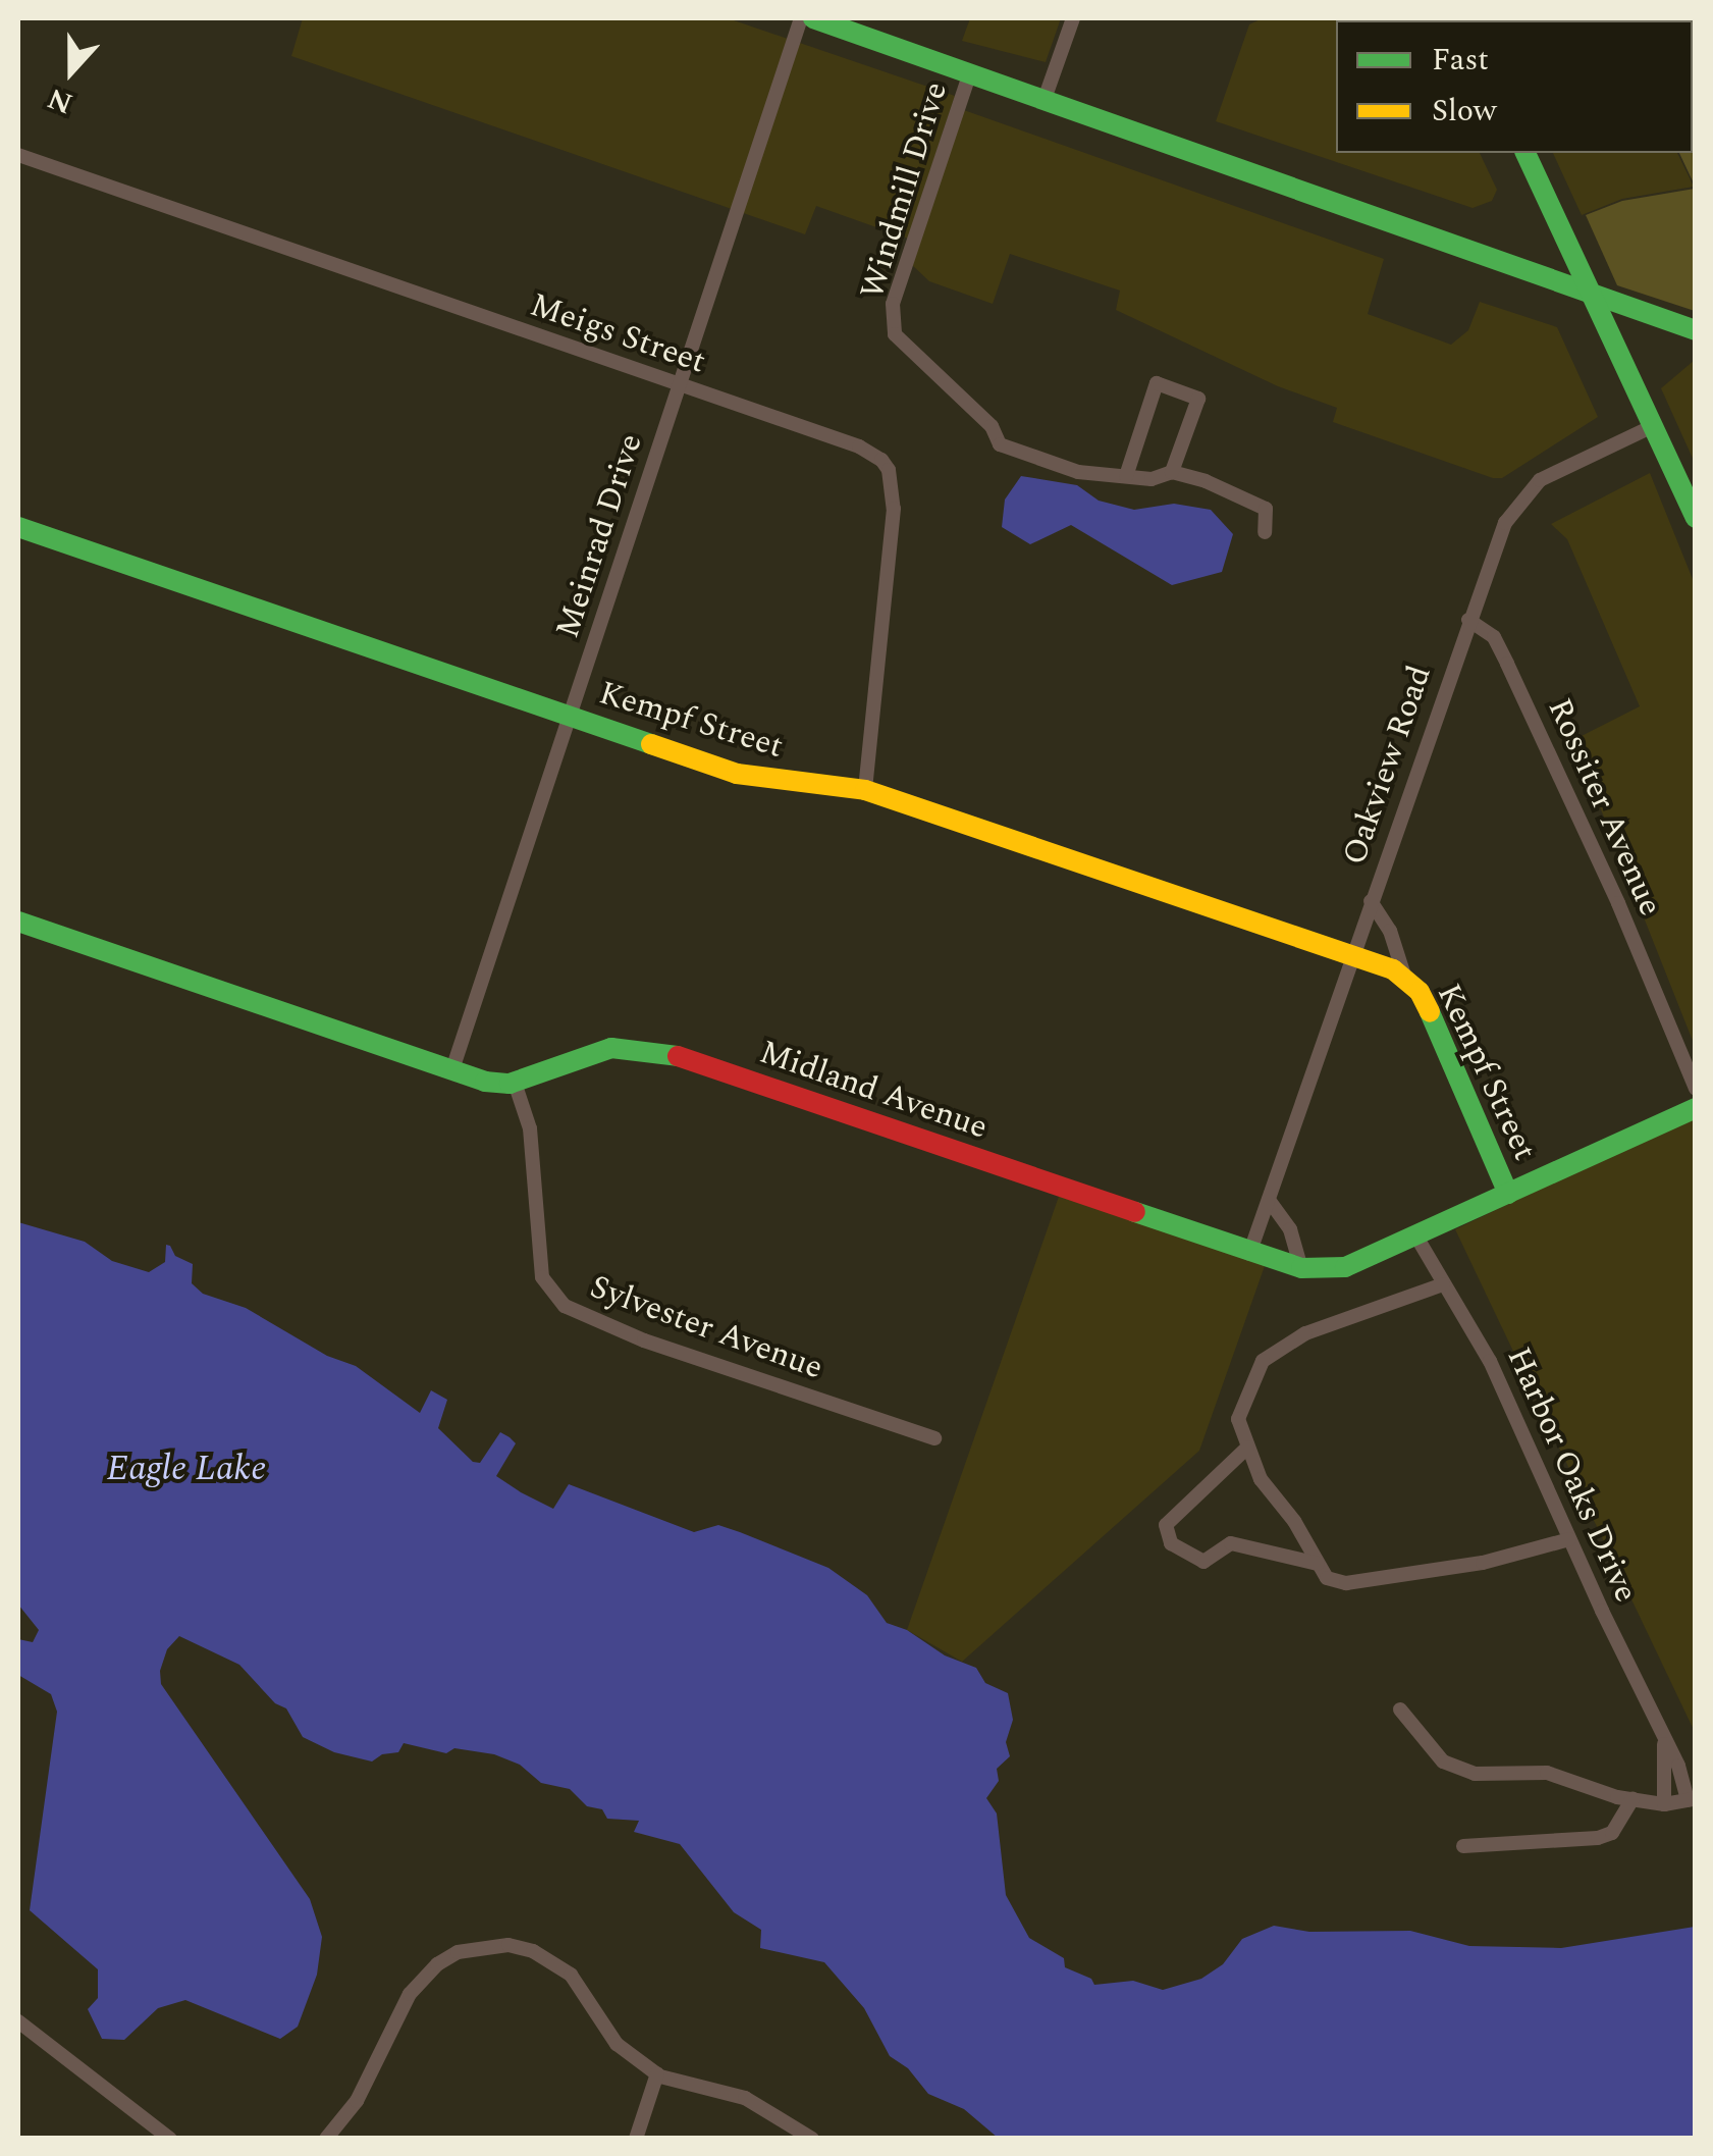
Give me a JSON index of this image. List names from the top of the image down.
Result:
{
  "streets": {
    "street": [
      "Windmill Drive",
      "Meigs Street",
      "Meinrad Drive",
      "Kempf Street",
      "Oakview Road",
      "Rossiter Avenue",
      "Midland Avenue",
      "Sylvester Avenue",
      "Harbor Oaks Drive"
    ]
  },
  "crossings": [
    ["Meigs Street", "Meinrad Drive"],
    ["Meigs Street", "Kempf Street"],
    ["Meinrad Drive", "Kempf Street"],
    ["Meinrad Drive", "Midland Avenue"],
    ["Kempf Street", "Oakview Road"],
    ["Kempf Street", "Midland Avenue"],
    ["Oakview Road", "Rossiter Avenue"],
    ["Oakview Road", "Midland Avenue"],
    ["Midland Avenue", "Sylvester Avenue"],
    ["Midland Avenue", "Harbor Oaks Drive"]
  ],
  "water": ["Eagle Lake"],
  "legend": ["Fast", "Slow"],
  "north": "bottom"
}
